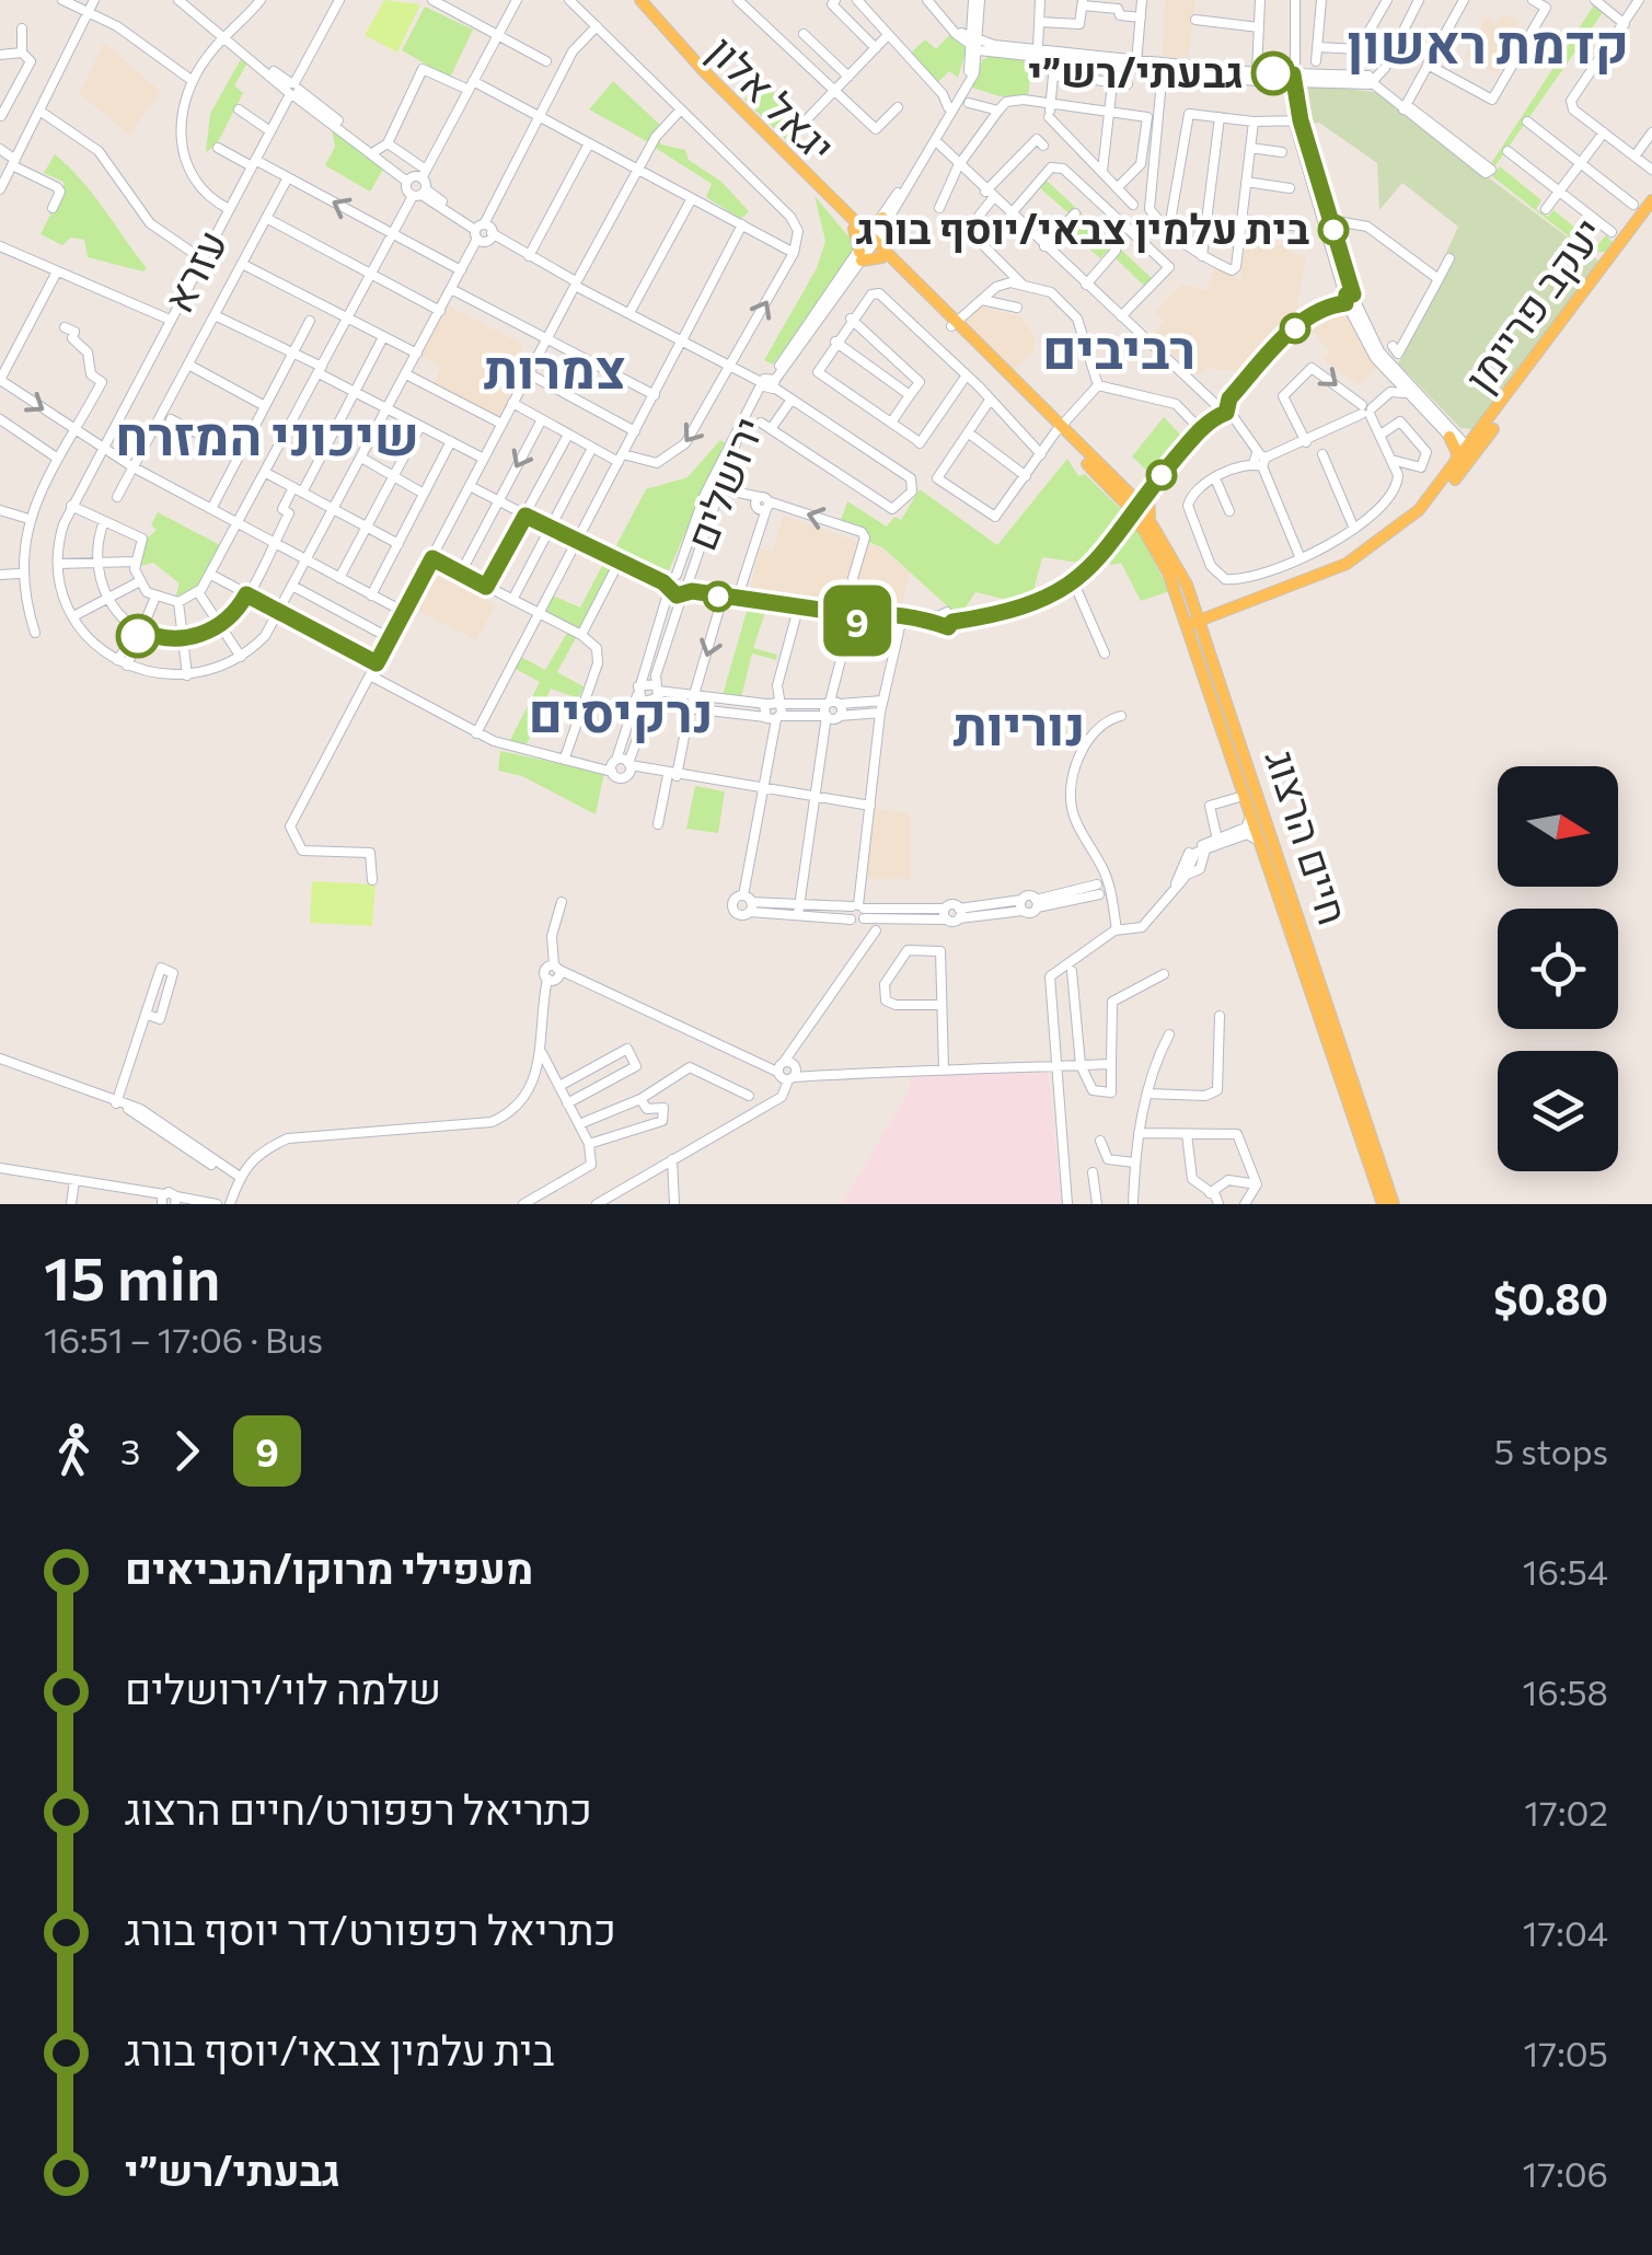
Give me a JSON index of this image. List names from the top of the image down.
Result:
{
  "streets": {
    "main road": ["יגאל אלון", "יעקב פריימן", "חיים הרצוג"],
    "street": ["עזרא", "ירושלים"]
  },
  "crossings": [
    ["יגאל אלון", "ירושלים"]
  ],
  "districts": [
    "קדמת ראשון",
    "רביבים",
    "צמרות",
    "שיכוני המזרח",
    "נרקיסים",
    "נוריות"
  ],
  "places": ["גבעתי/רש״י", "בית עלמין צבאי/יוסף בורג"],
  "lines": ["bus line 9"],
  "north": "right",
  "page": {
    "on_map": "9",
    "heading": ["15 min", "16:51 – 17:06 · Bus", "$0.80"],
    "legs": ["3", "9", "5 stops"],
    "list": [
      {
        "name": "מעפילי מרוקו/הנביאים",
        "value": "16:54"
      },
      {
        "name": "שלמה לוי/ירושלים",
        "value": "16:58"
      },
      {
        "name": "כתריאל רפפורט/חיים הרצוג",
        "value": "17:02"
      },
      {
        "name": "כתריאל רפפורט/דר יוסף בורג",
        "value": "17:04"
      },
      {
        "name": "בית עלמין צבאי/יוסף בורג",
        "value": "17:05"
      },
      {
        "name": "גבעתי/רש״י",
        "value": "17:06"
      }
    ]
  }
}
